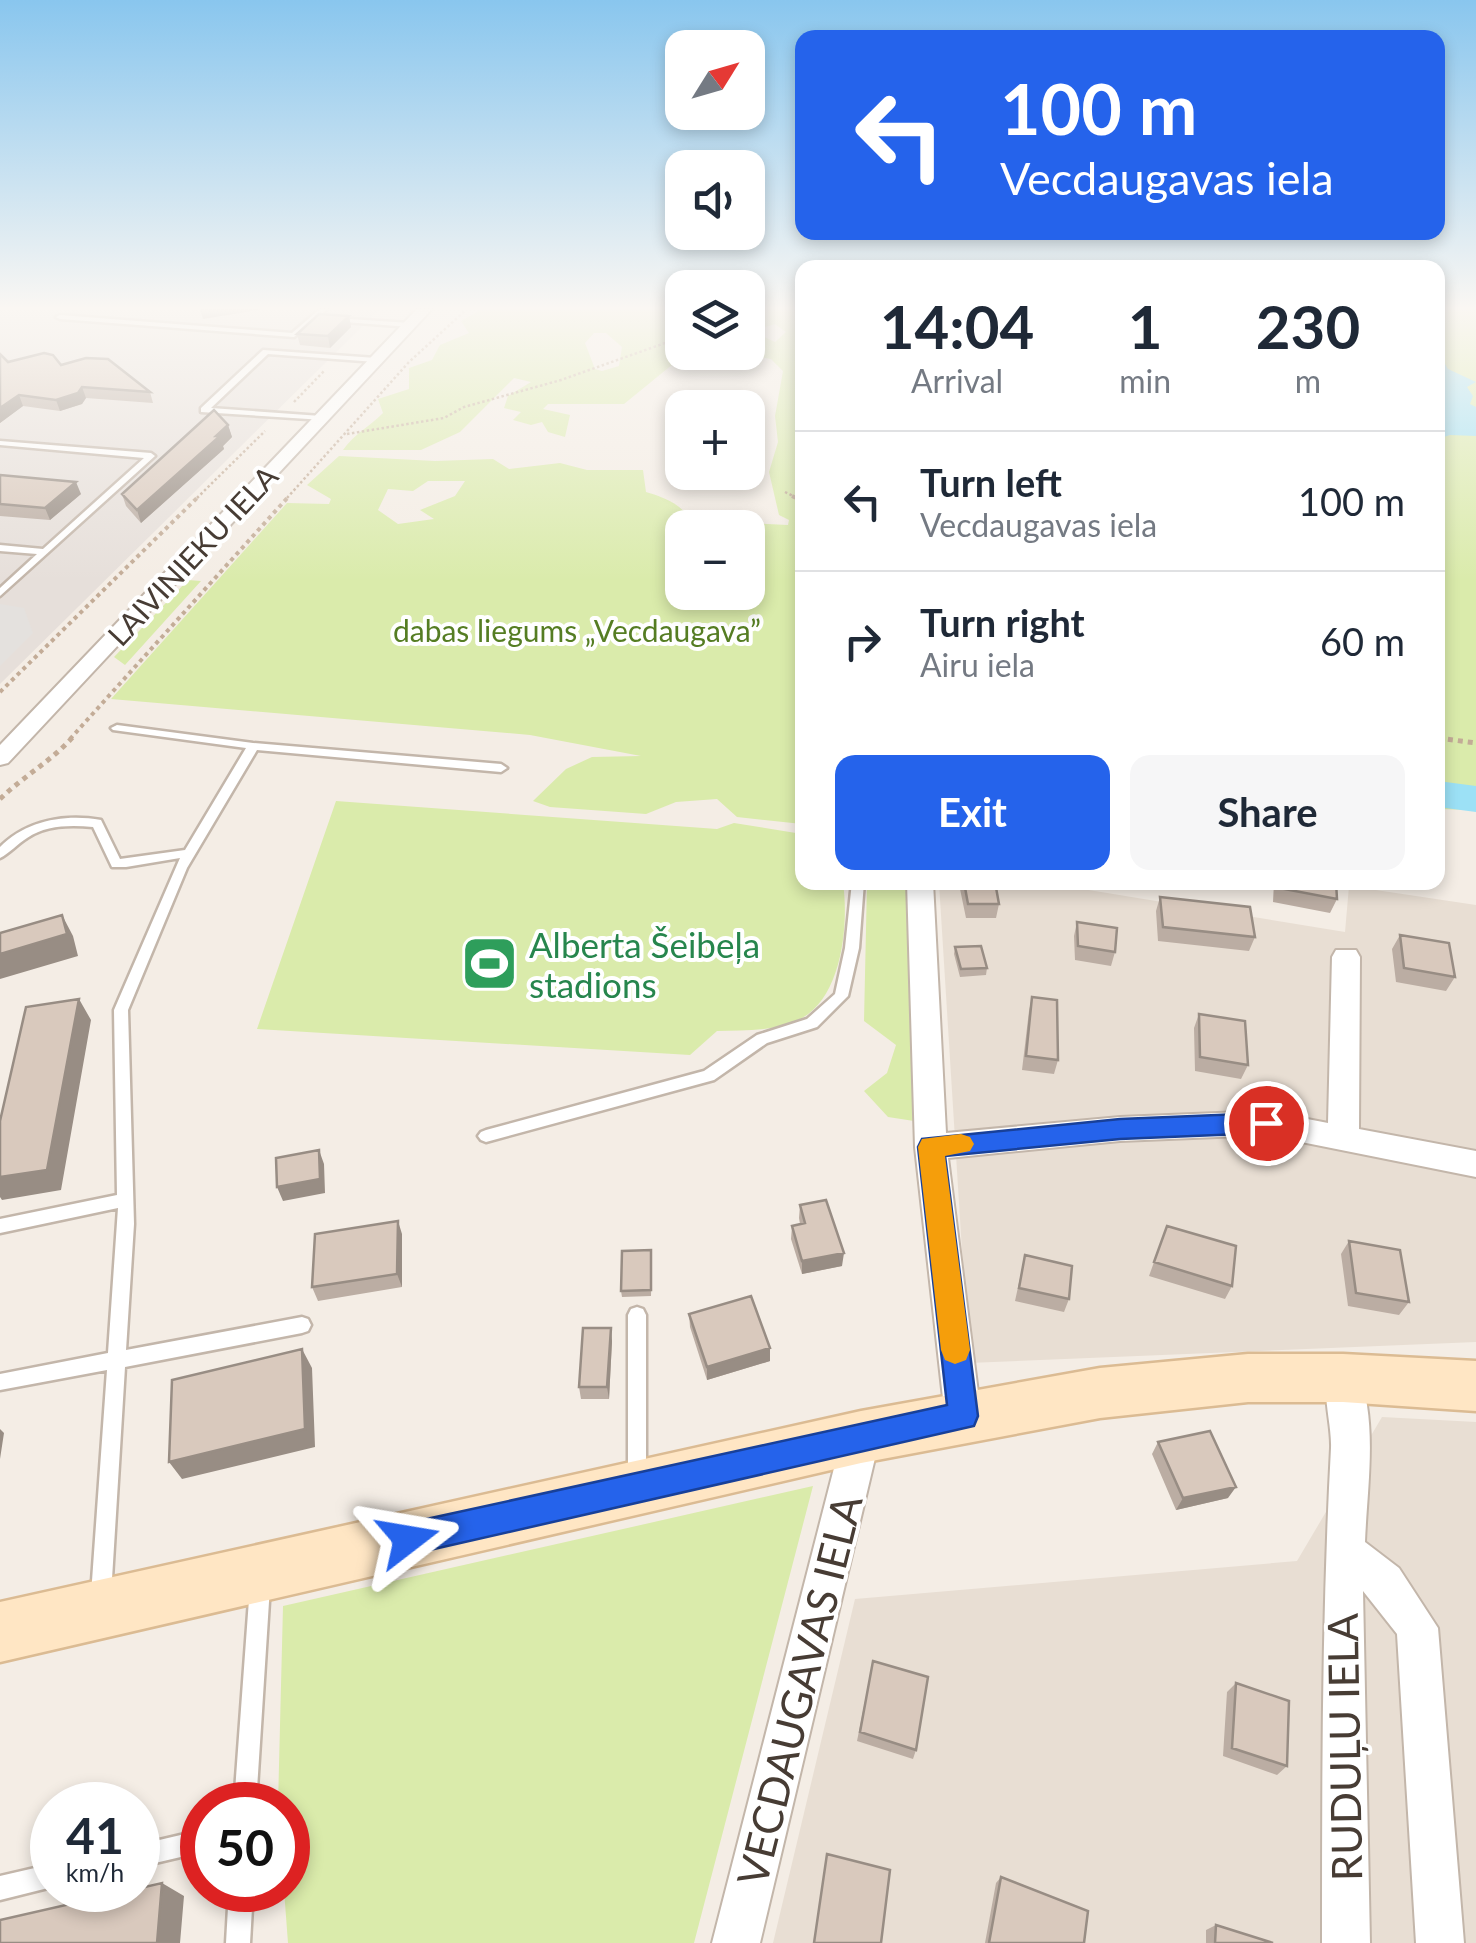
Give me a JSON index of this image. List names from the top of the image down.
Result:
{
  "streets": {
    "street": ["LAIVINIEKU IELA", "VECDAUGAVAS IELA", "RUDUĻU IELA"]
  },
  "parks": ["dabas liegums „Vecdaugava”"],
  "places": {
    "sports": ["Alberta Šeibeļa stadions"]
  },
  "north": "top right",
  "page": {
    "map_buttons": ["+", "−"],
    "turn": ["100 m", "Vecdaugavas iela"],
    "eta": [
      "14:04",
      "Arrival",
      "1",
      "min",
      "230",
      "m"
    ],
    "list": [
      {
        "name": "Turn left",
        "note": "Vecdaugavas iela",
        "value": "100 m"
      },
      {
        "name": "Turn right",
        "note": "Airu iela",
        "value": "60 m"
      }
    ],
    "buttons": ["Exit", "Share"],
    "speed": "41 km/h",
    "limit": "50"
  }
}
